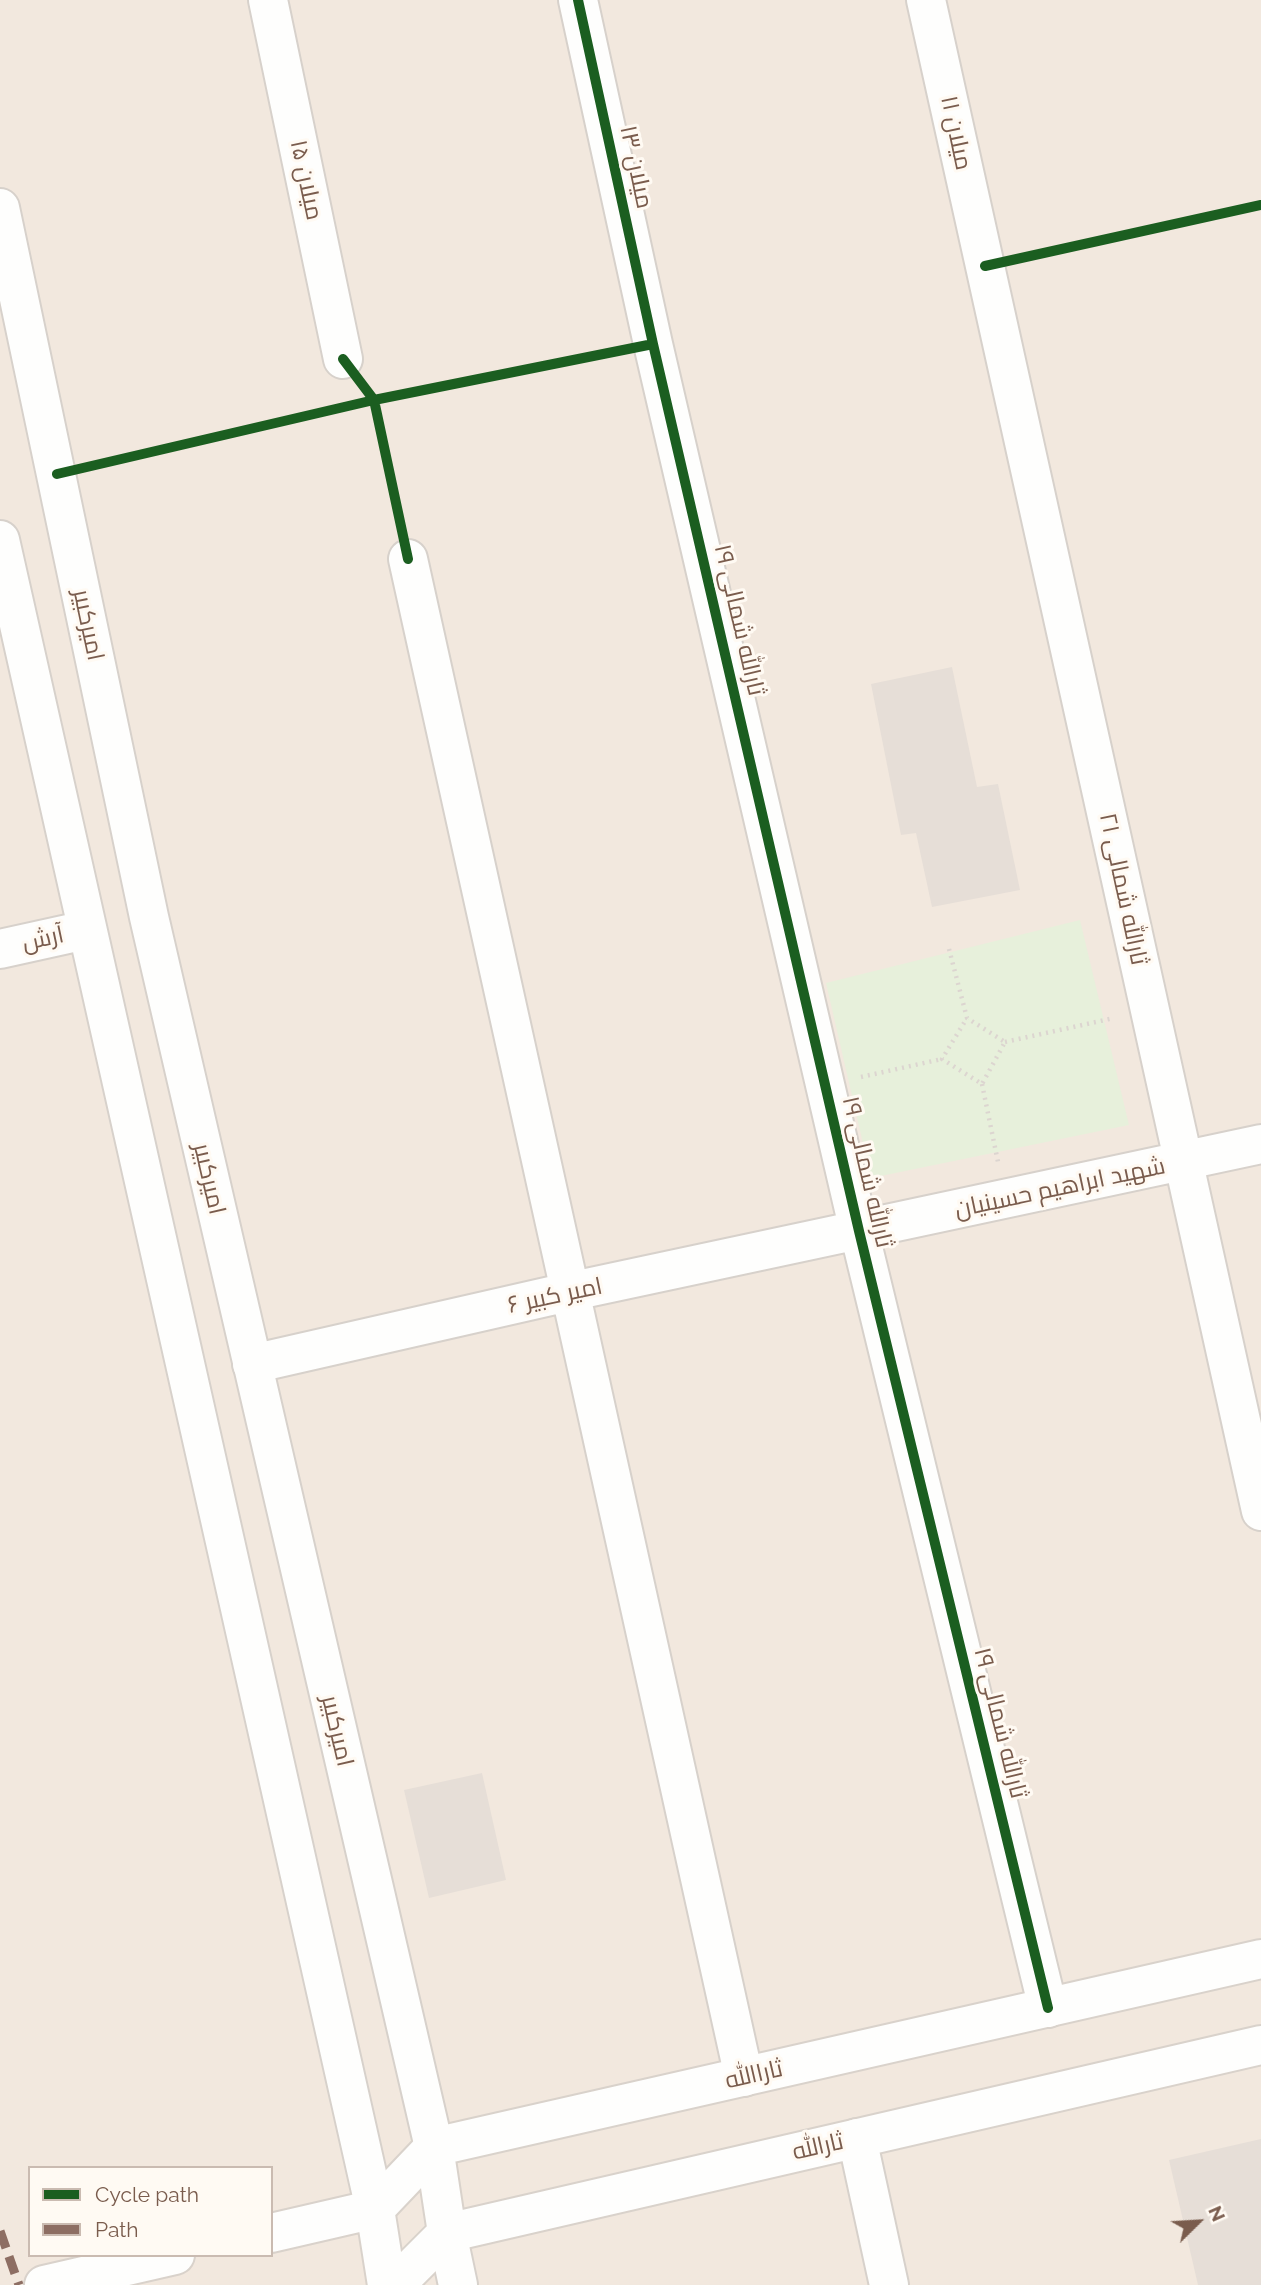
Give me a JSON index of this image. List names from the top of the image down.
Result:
{
  "streets": {
    "street": [
      "میلان ۱۱",
      "میلان ۱۳",
      "میلان ۱۵",
      "ثارالله شمالی ۱۹",
      "امیرکبیر",
      "ثارالله شمالی ۲۱",
      "آرش",
      "شهید ابراهیم حسینیان",
      "امیر کبیر ۶",
      "ثاراالله",
      "ثارالله"
    ]
  },
  "crossings": [
    ["میلان ۱۱", "ثارالله شمالی ۲۱"],
    ["میلان ۱۳", "ثارالله شمالی ۱۹"],
    ["ثارالله شمالی ۱۹", "شهید ابراهیم حسینیان"],
    ["ثارالله شمالی ۱۹", "امیر کبیر ۶"],
    ["ثارالله شمالی ۱۹", "ثاراالله"],
    ["امیرکبیر", "امیر کبیر ۶"],
    ["امیرکبیر", "ثاراالله"],
    ["امیرکبیر", "ثارالله"],
    ["ثارالله شمالی ۲۱", "شهید ابراهیم حسینیان"],
    ["شهید ابراهیم حسینیان", "امیر کبیر ۶"]
  ],
  "legend": ["Cycle path", "Path"],
  "north": "top right"
}
